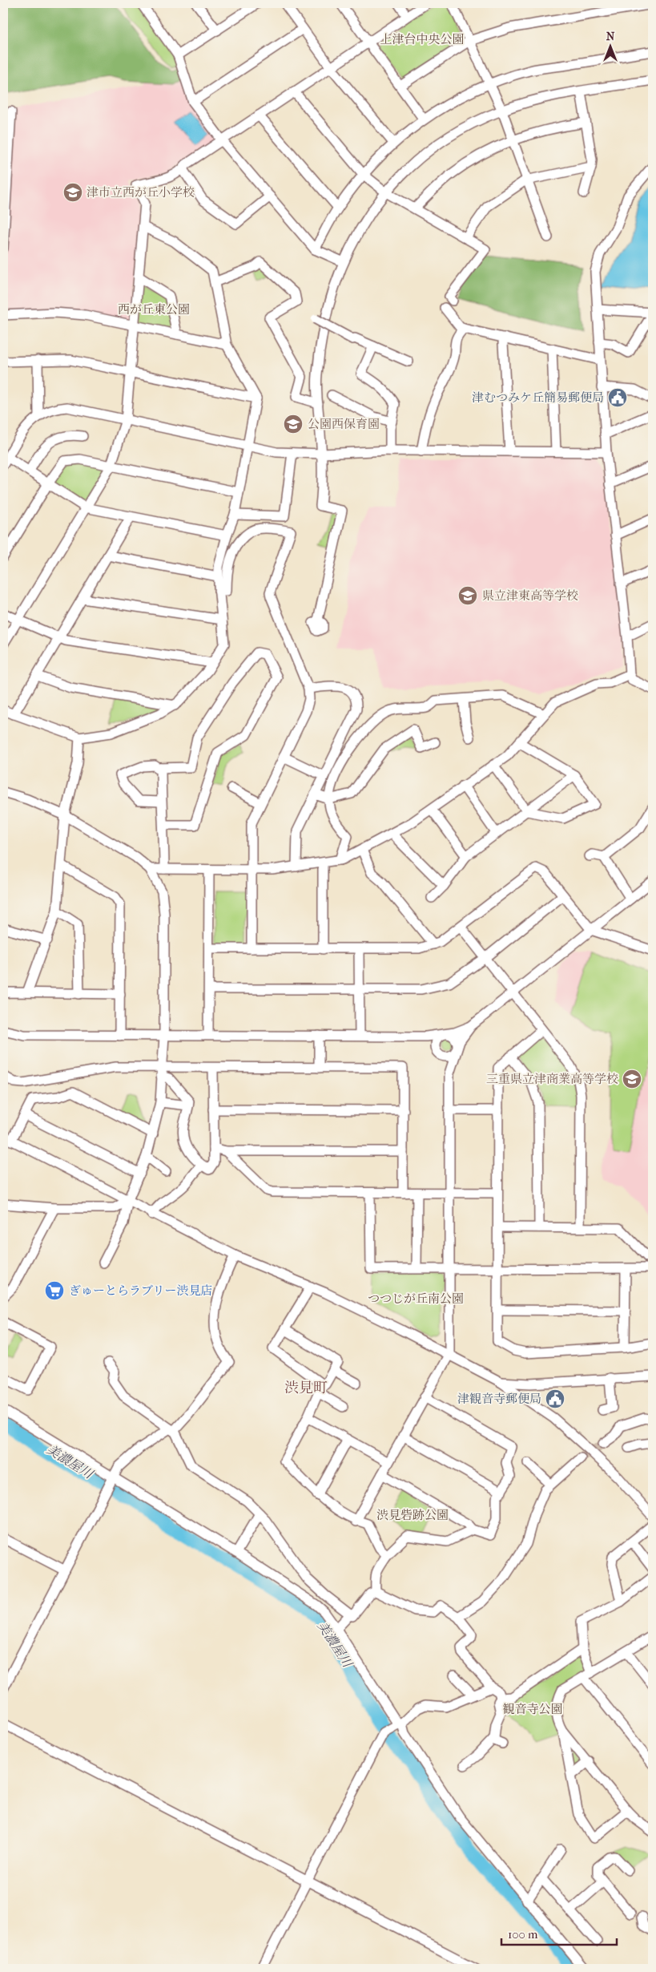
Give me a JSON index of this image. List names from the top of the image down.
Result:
{
  "districts": ["渋見町"],
  "water": ["美濃屋川"],
  "parks": [
    "上津台中央公園",
    "西が丘東公園",
    "つつじが丘南公園",
    "渋見砦跡公園",
    "観音寺公園"
  ],
  "places": {
    "school or university": [
      "津市立西が丘小学校",
      "公園西保育園",
      "県立津東高等学校",
      "三重県立津商業高等学校"
    ],
    "public building": ["津むつみケ丘簡易郵便局", "津観音寺郵便局"],
    "supermarket": ["ぎゅーとらラブリー渋見店"]
  },
  "scale_bar": "100 m",
  "north": "top"
}
